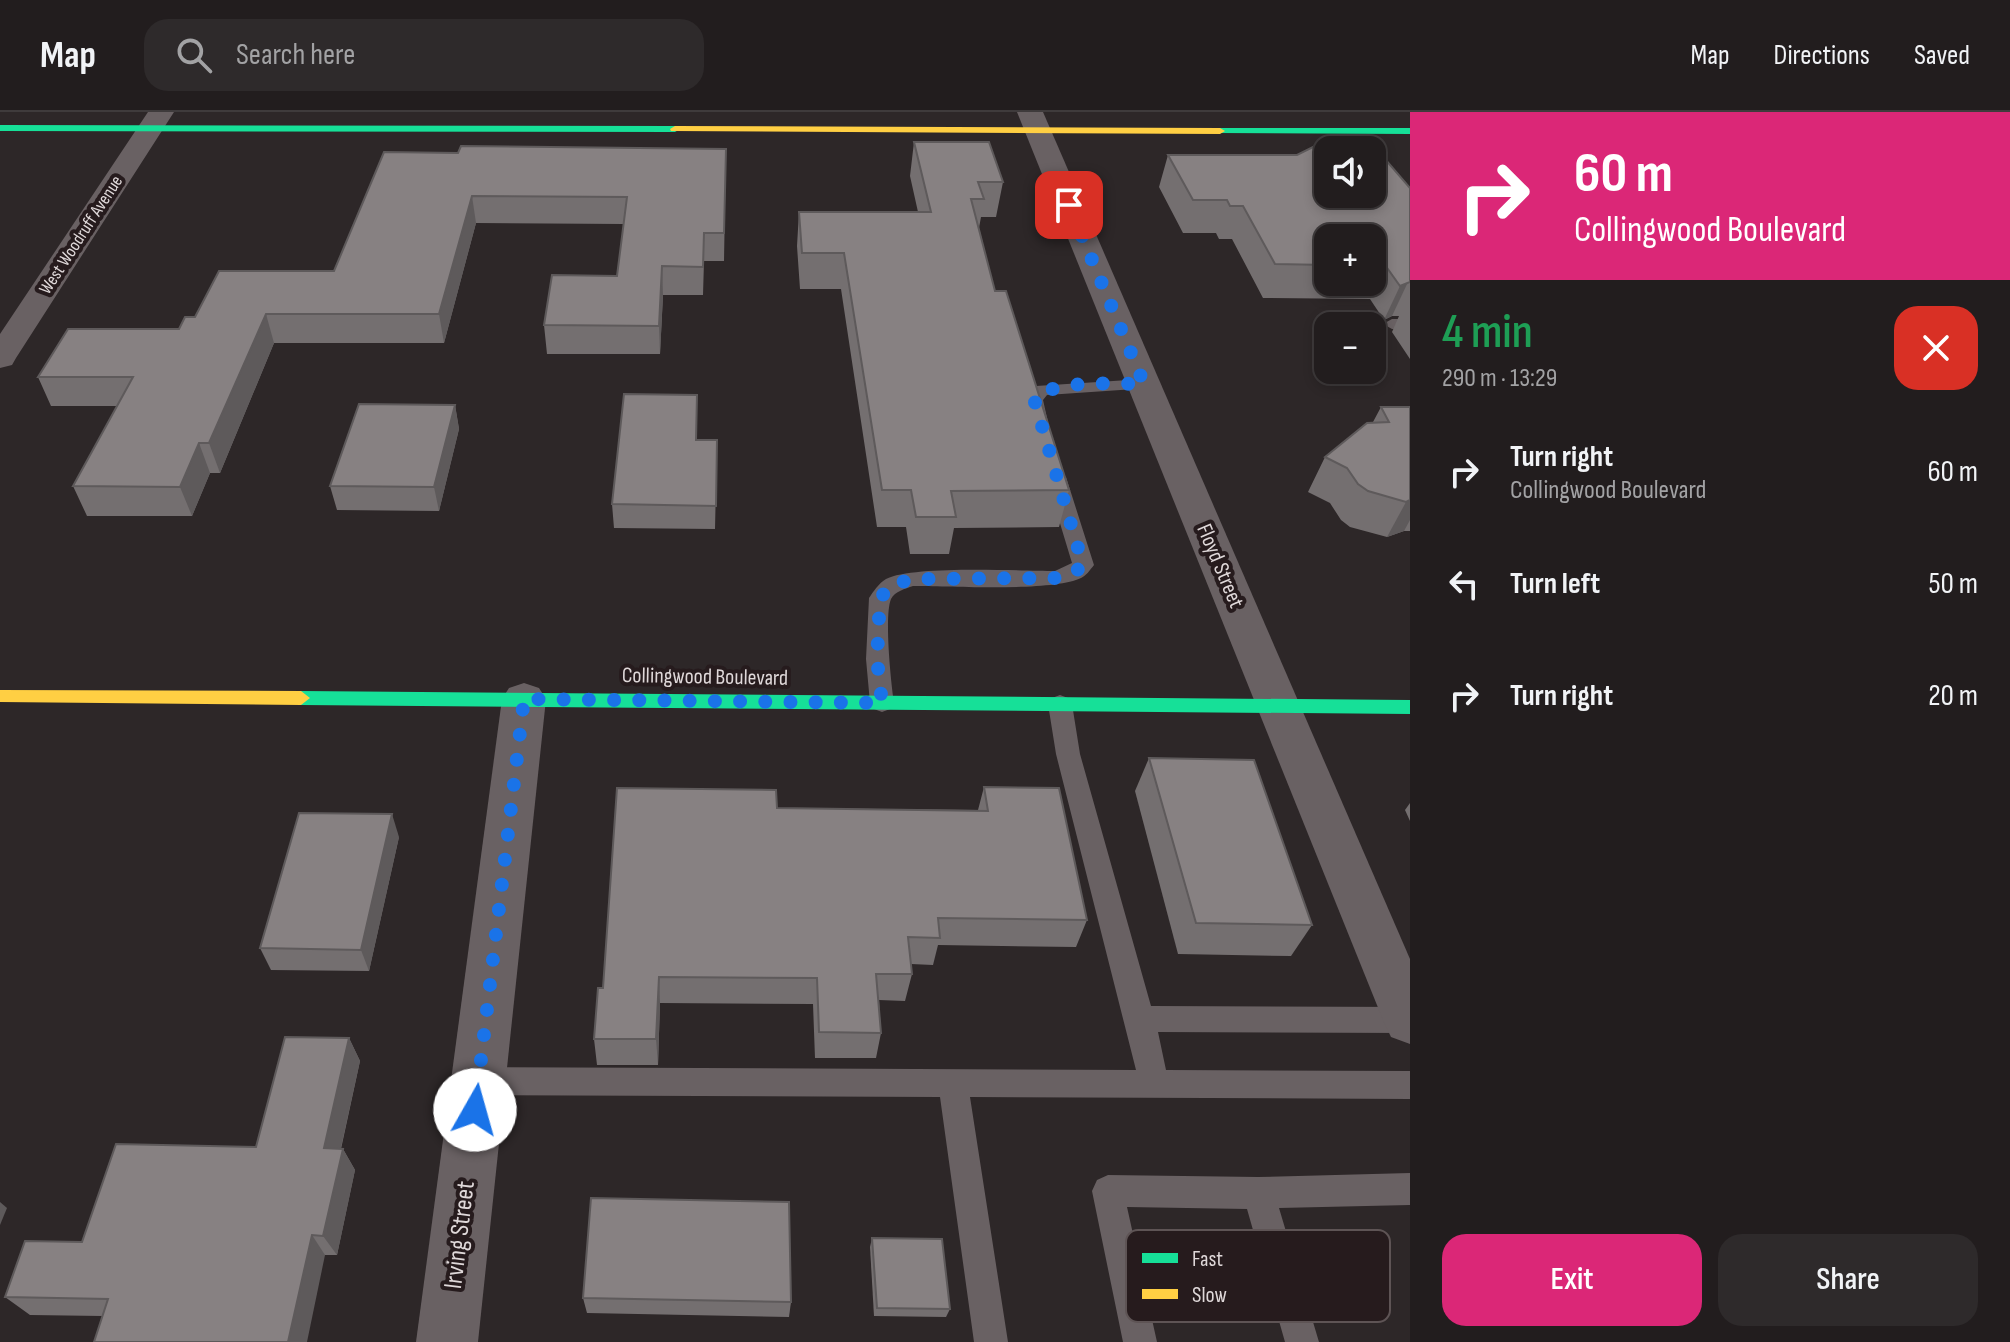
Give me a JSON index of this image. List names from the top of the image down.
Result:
{
  "streets": {
    "street": [
      "West Woodruff Avenue",
      "Floyd Street",
      "Collingwood Boulevard",
      "Irving Street"
    ]
  },
  "crossings": [
    ["Floyd Street", "Collingwood Boulevard"],
    ["Collingwood Boulevard", "Irving Street"]
  ],
  "legend": ["Fast", "Slow"],
  "page": {
    "header": "Map",
    "search": "Search here",
    "nav": ["Map", "Directions", "Saved"],
    "turn": ["60 m", "Collingwood Boulevard"],
    "map_buttons": ["+", "−"],
    "heading": ["4 min", "290 m · 13:29"],
    "list": [
      {
        "name": "Turn right",
        "note": "Collingwood Boulevard",
        "value": "60 m"
      },
      {
        "name": "Turn left",
        "value": "50 m"
      },
      {
        "name": "Turn right",
        "value": "20 m"
      }
    ],
    "buttons": ["Exit", "Share"]
  }
}
